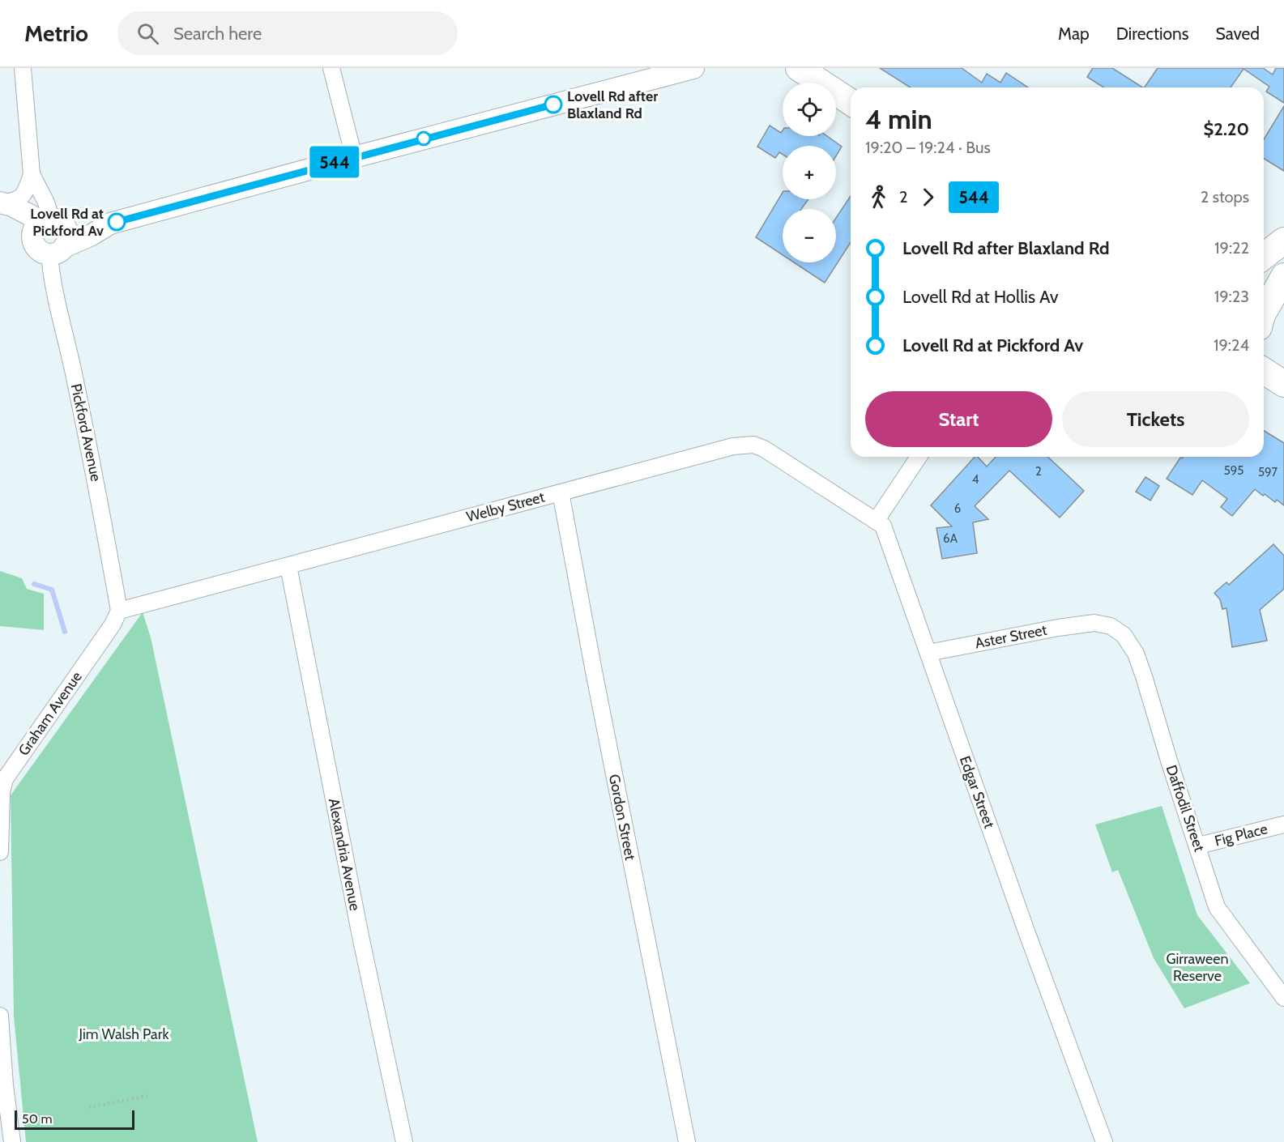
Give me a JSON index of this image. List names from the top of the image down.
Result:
{
  "streets": {
    "street": [
      "Pickford Avenue",
      "Welby Street",
      "Aster Street",
      "Graham Avenue",
      "Edgar Street",
      "Daffodil Street",
      "Gordon Street",
      "Fig Place",
      "Alexandria Avenue"
    ]
  },
  "crossings": [
    ["Pickford Avenue", "Welby Street"],
    ["Pickford Avenue", "Graham Avenue"],
    ["Welby Street", "Graham Avenue"],
    ["Welby Street", "Edgar Street"],
    ["Welby Street", "Gordon Street"],
    ["Welby Street", "Alexandria Avenue"],
    ["Aster Street", "Edgar Street"],
    ["Aster Street", "Daffodil Street"],
    ["Daffodil Street", "Fig Place"]
  ],
  "parks": ["Girraween Reserve", "Jim Walsh Park"],
  "places": ["Lovell Rd after Blaxland Rd", "Lovell Rd at Pickford Av"],
  "lines": ["bus line 544"],
  "house_numbers": [
    "595",
    "2",
    "597",
    "4",
    "6",
    "6A"
  ],
  "scale_bar": "50 m",
  "page": {
    "header": "Metrio",
    "search": "Search here",
    "nav": ["Map", "Directions", "Saved"],
    "on_map": "544",
    "map_buttons": ["+", "−"],
    "heading": ["4 min", "19:20 – 19:24 · Bus", "$2.20"],
    "legs": ["2", "544", "2 stops"],
    "list": [
      {
        "name": "Lovell Rd after Blaxland Rd",
        "value": "19:22"
      },
      {
        "name": "Lovell Rd at Hollis Av",
        "value": "19:23"
      },
      {
        "name": "Lovell Rd at Pickford Av",
        "value": "19:24"
      }
    ],
    "buttons": ["Start", "Tickets"],
    "scale": "50 m"
  }
}
